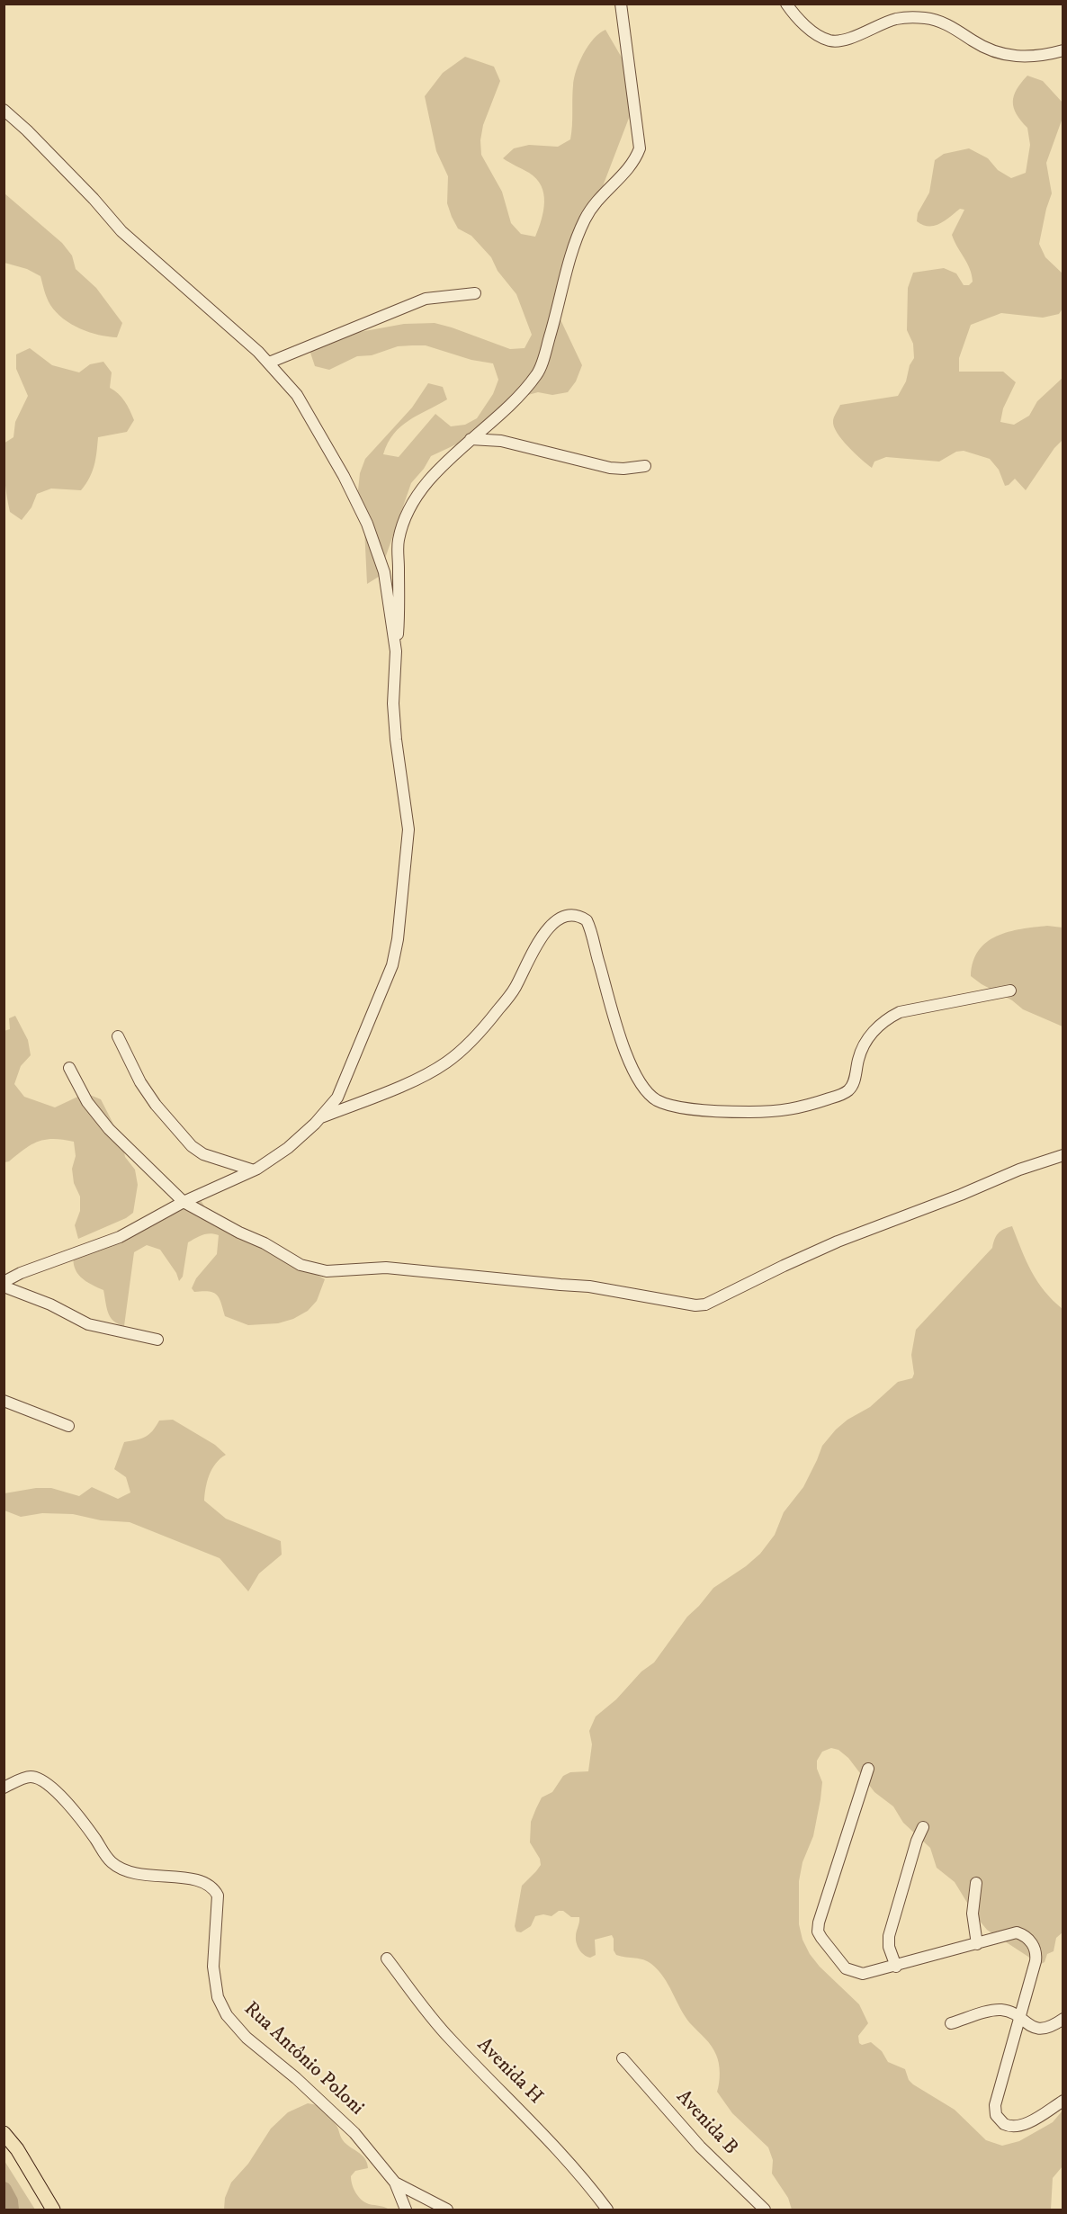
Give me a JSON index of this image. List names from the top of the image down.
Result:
{
  "streets": {
    "street": ["Rua Antônio Poloni", "Avenida H", "Avenida B"]
  }
}
